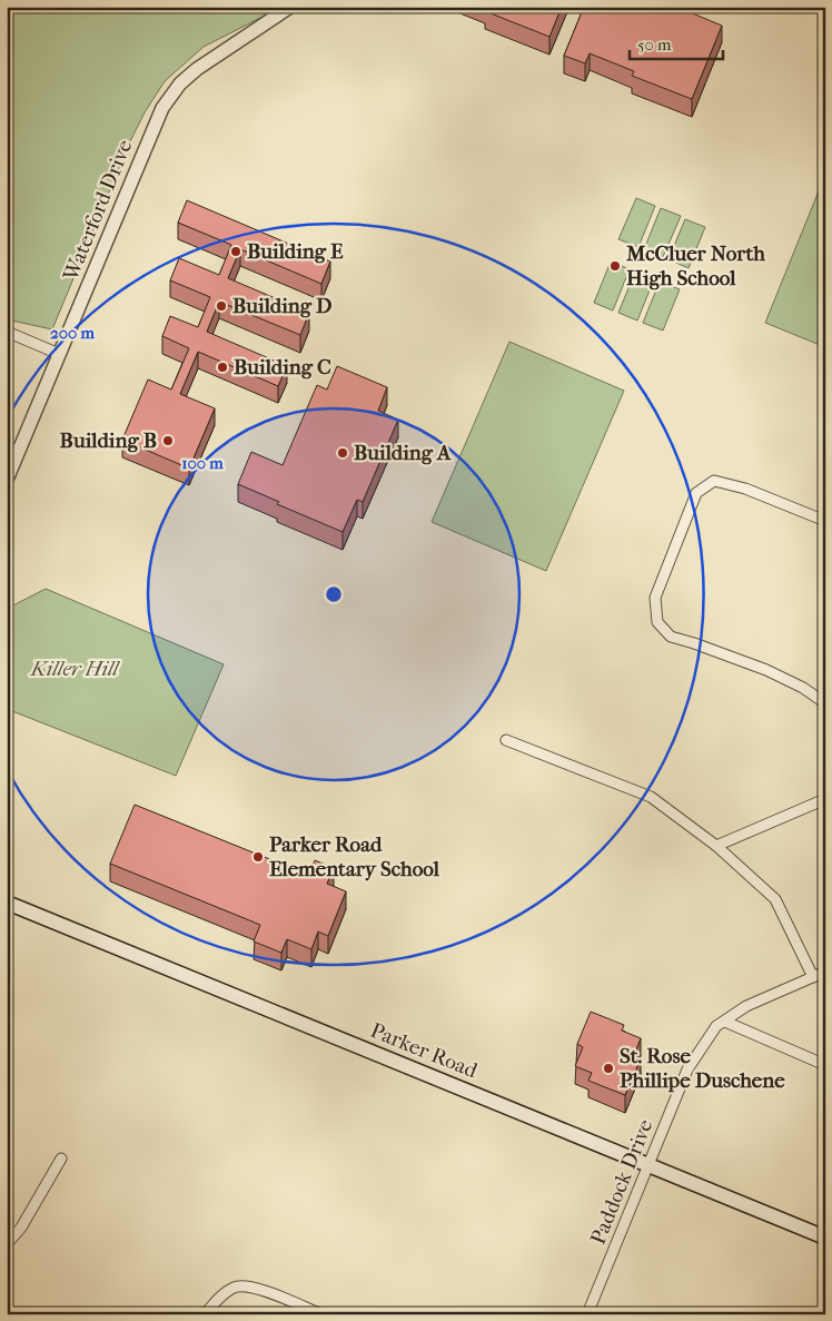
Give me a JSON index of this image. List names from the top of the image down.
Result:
{
  "streets": {
    "main road": ["Parker Road"],
    "street": ["Waterford Drive", "Paddock Drive"]
  },
  "crossings": [
    ["Parker Road", "Paddock Drive"]
  ],
  "parks": ["Killer Hill"],
  "places": [
    "Building E",
    "McCluer North High School",
    "Building D",
    "Building C",
    "Building B",
    "Building A",
    "Parker Road Elementary School",
    "St. Rose Phillipe Duschene"
  ],
  "scale_bar": "50 m",
  "rings": ["200 m", "100 m"]
}
